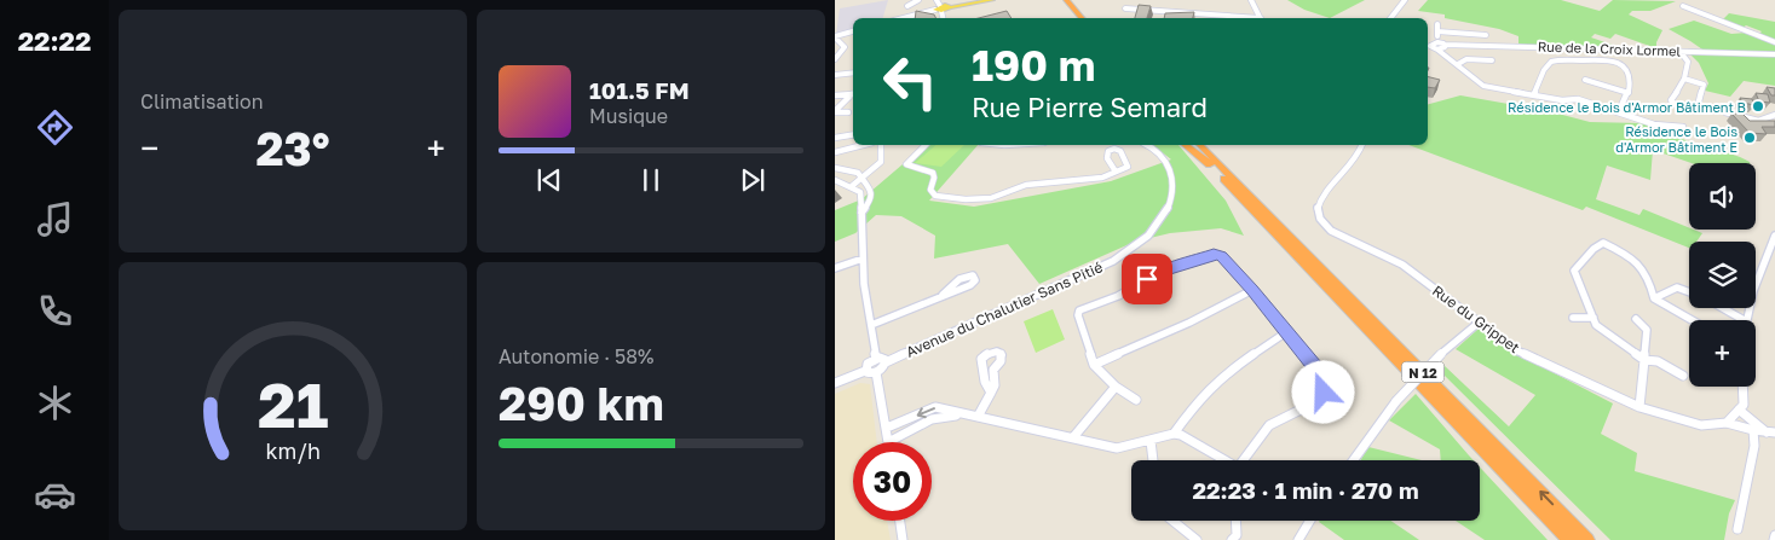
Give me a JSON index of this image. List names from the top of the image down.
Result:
{
  "streets": {
    "highway": ["N 12"],
    "street": ["Rue de la Croix Lormel", "Avenue du Chalutier Sans Pitié", "Rue du Grippet"]
  },
  "places": ["Résidence le Bois d'Armor Bâtiment B", "Résidence le Bois d'Armor Bâtiment E"],
  "page": {
    "tabs": "22:22",
    "tile": [
      "Climatisation",
      ["Autonomie · 58%", "290 km"]
    ],
    "turn": ["190 m", "Rue Pierre Semard"],
    "song": ["101.5 FM", "Musique"],
    "heat": ["−", "23°", "+"],
    "map_buttons": "+",
    "limit": "30",
    "trip": "22:23 · 1 min · 270 m",
    "gauge": ["21", "km/h"]
  }
}
